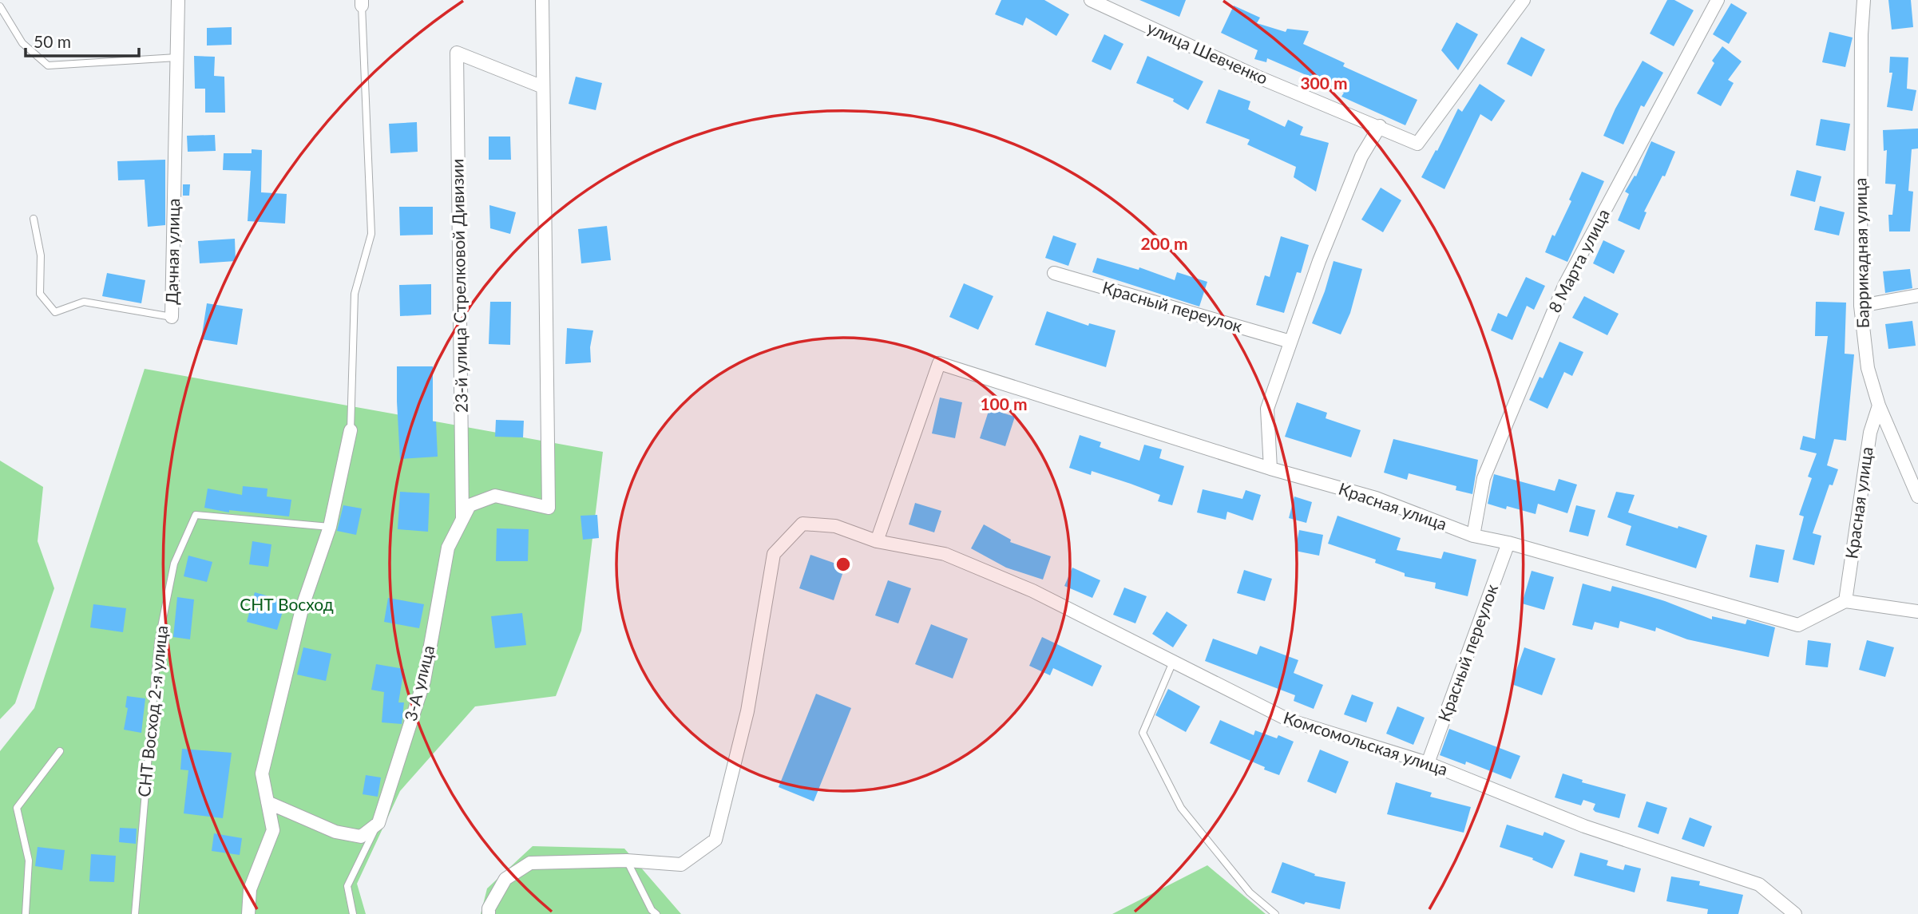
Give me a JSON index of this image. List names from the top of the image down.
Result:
{
  "streets": {
    "street": [
      "улица Шевченко",
      "Дачная улица",
      "Баррикадная улица",
      "8 Марта улица",
      "23-й улица Стрелковой Дивизии",
      "Красный переулок",
      "Красная улица",
      "3-А улица",
      "Комсомольская улица"
    ],
    "lane": ["СНТ Восход 2-я улица"]
  },
  "crossings": [
    ["Баррикадная улица", "Красная улица"],
    ["8 Марта улица", "Красная улица"],
    ["23-й улица Стрелковой Дивизии", "3-А улица"],
    ["Красный переулок", "Красная улица"],
    ["Красный переулок", "Комсомольская улица"],
    ["Красная улица", "Комсомольская улица"]
  ],
  "parks": ["СНТ Восход"],
  "scale_bar": "50 m",
  "rings": ["300 m", "200 m", "100 m"]
}
